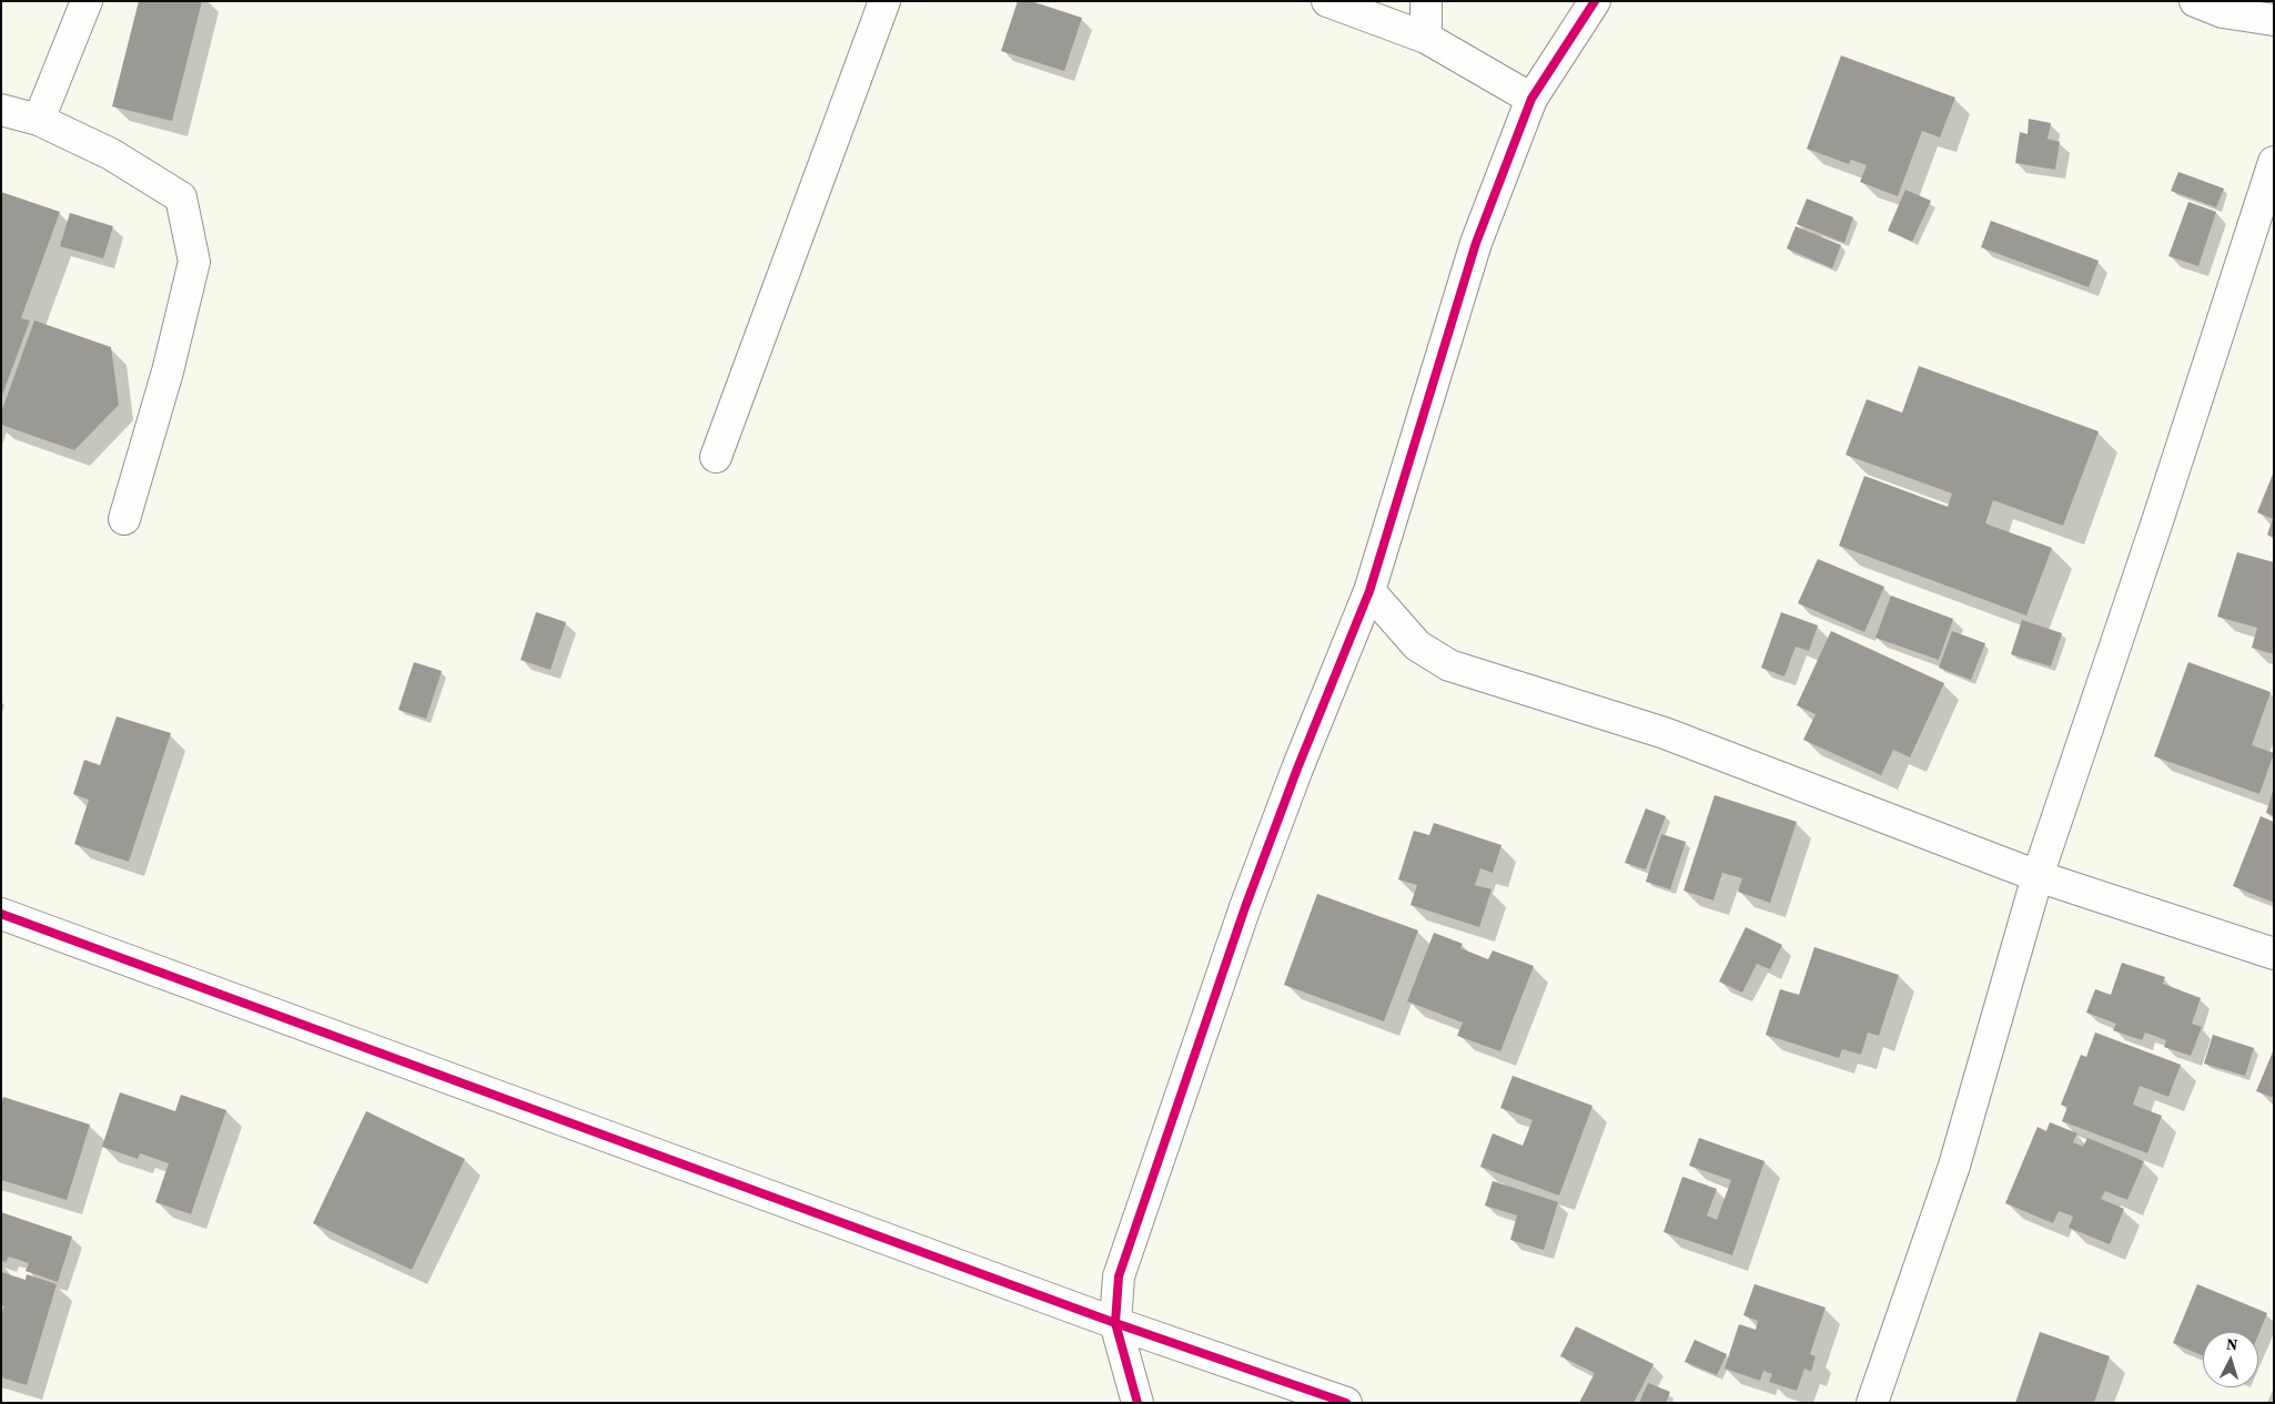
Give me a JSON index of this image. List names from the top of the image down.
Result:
{
  "north": "top"
}
